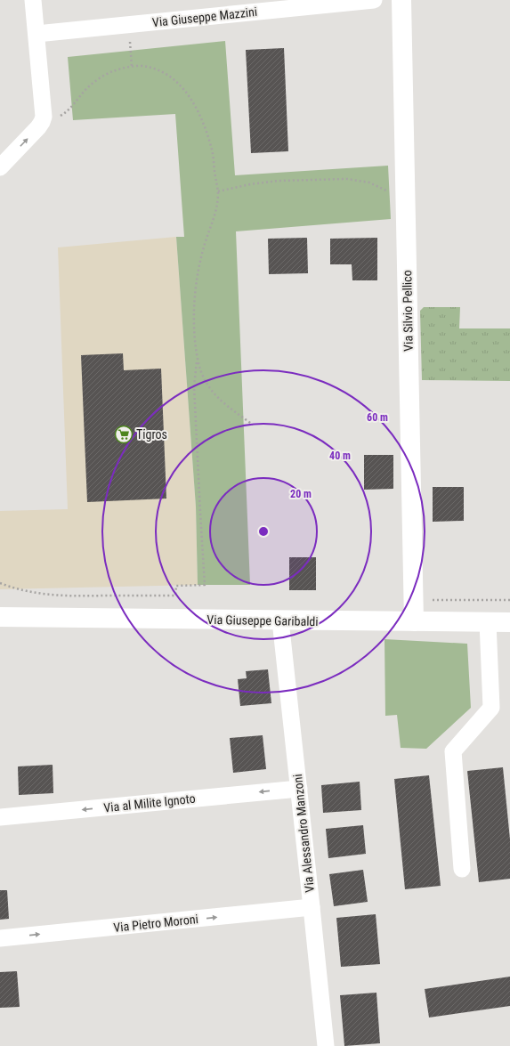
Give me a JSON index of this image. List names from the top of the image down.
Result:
{
  "streets": {
    "street": [
      "Via Giuseppe Mazzini",
      "Via Silvio Pellico",
      "Via Giuseppe Garibaldi",
      "Via al Milite Ignoto",
      "Via Alessandro Manzoni",
      "Via Pietro Moroni"
    ]
  },
  "crossings": [
    ["Via Silvio Pellico", "Via Giuseppe Garibaldi"],
    ["Via Giuseppe Garibaldi", "Via Alessandro Manzoni"],
    ["Via al Milite Ignoto", "Via Alessandro Manzoni"],
    ["Via Alessandro Manzoni", "Via Pietro Moroni"]
  ],
  "one_way": ["Via al Milite Ignoto", "Via Pietro Moroni"],
  "places": {
    "supermarket": ["Tigros"]
  },
  "rings": ["60 m", "40 m", "20 m"]
}
